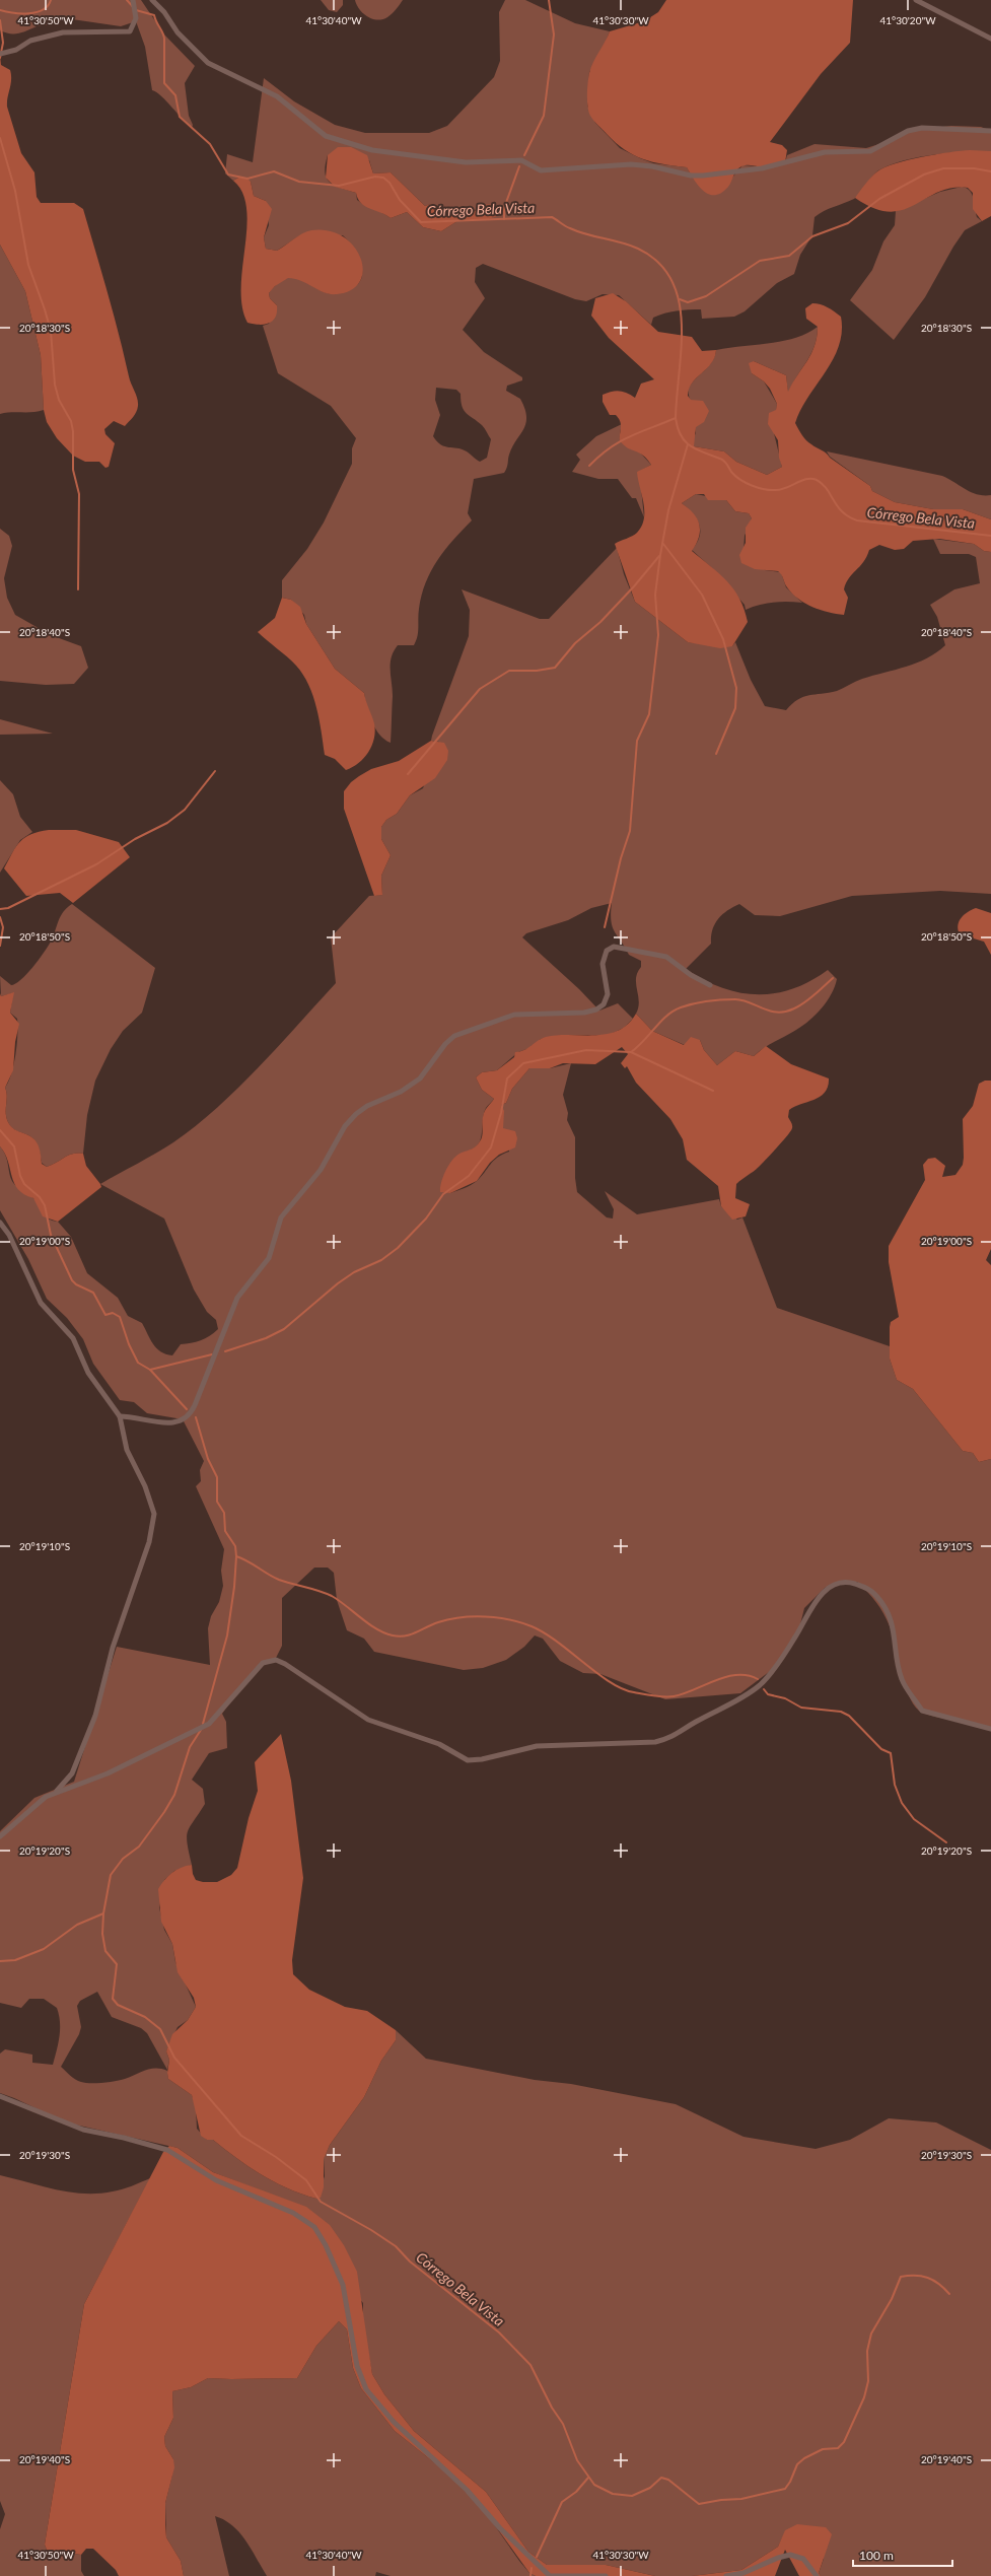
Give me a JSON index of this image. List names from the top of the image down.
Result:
{
  "water": ["Córrego Bela Vista"],
  "scale_bar": "100 m",
  "coordinates": [
    "41°30'50\"W",
    "41°30'40\"W",
    "41°30'30\"W",
    "41°30'20\"W",
    "20°18'30\"S",
    "20°18'40\"S",
    "20°18'50\"S",
    "20°19'00\"S",
    "20°19'10\"S",
    "20°19'20\"S",
    "20°19'30\"S",
    "20°19'40\"S"
  ]
}
